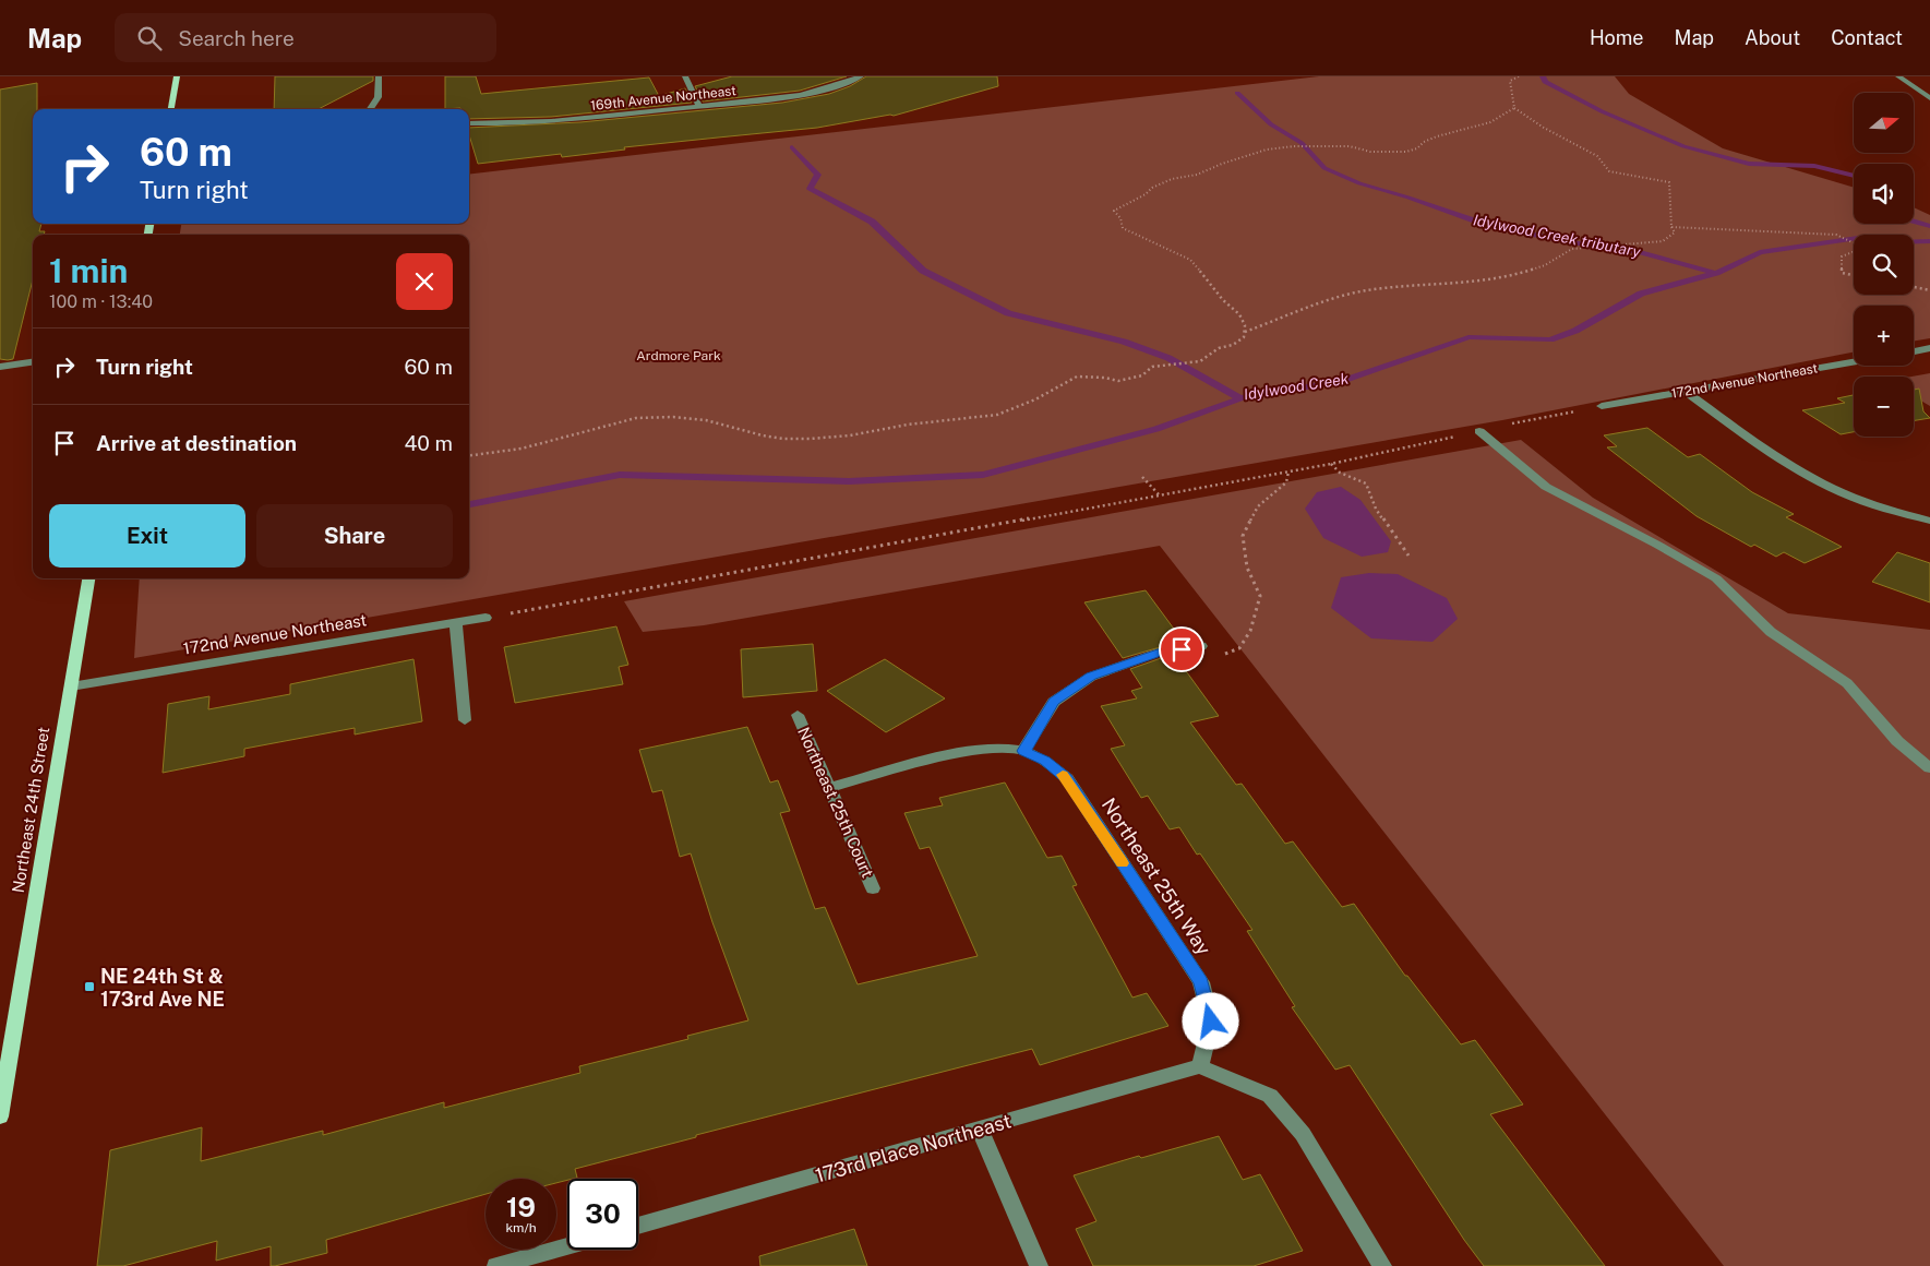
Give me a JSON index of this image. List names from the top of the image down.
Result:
{
  "streets": {
    "main road": ["Northeast 24th Street"],
    "street": [
      "169th Avenue Northeast",
      "172nd Avenue Northeast",
      "Northeast 25th Court",
      "Northeast 25th Way",
      "173rd Place Northeast"
    ]
  },
  "crossings": [
    ["172nd Avenue Northeast", "Northeast 24th Street"],
    ["Northeast 25th Court", "Northeast 25th Way"],
    ["Northeast 25th Way", "173rd Place Northeast"]
  ],
  "water": ["Idylwood Creek tributary", "Idylwood Creek"],
  "parks": ["Ardmore Park"],
  "places": {
    "transit": ["NE 24th St & 173rd Ave NE"]
  },
  "north": "right",
  "page": {
    "header": "Map",
    "search": "Search here",
    "nav": [
      "Home",
      "Map",
      "About",
      "Contact"
    ],
    "map_buttons": ["+", "−"],
    "turn": ["60 m", "Turn right"],
    "heading": ["1 min", "100 m · 13:40"],
    "list": [
      {
        "name": "Turn right",
        "value": "60 m"
      },
      {
        "name": "Arrive at destination",
        "value": "40 m"
      }
    ],
    "buttons": ["Exit", "Share"],
    "speed": "19 km/h",
    "limit": "30"
  }
}
